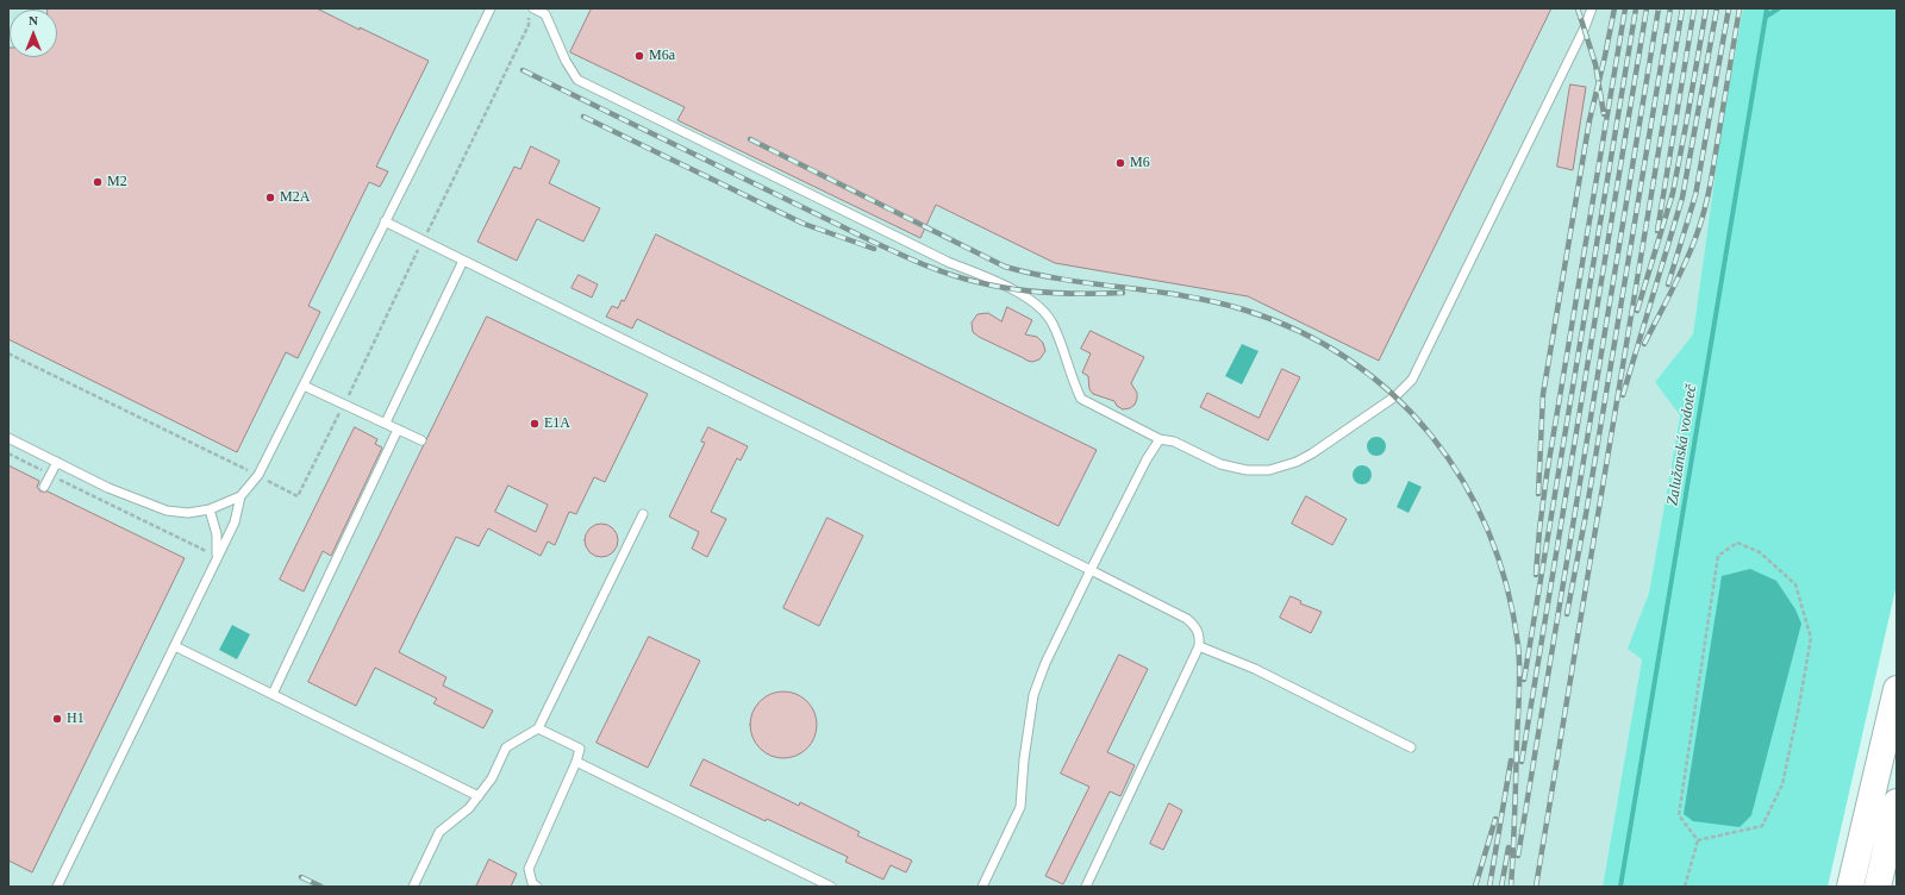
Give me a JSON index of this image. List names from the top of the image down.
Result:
{
  "water": ["Zalužanská vodoteč"],
  "places": [
    "M6a",
    "M6",
    "M2",
    "M2A",
    "E1A",
    "H1"
  ],
  "north": "top"
}
